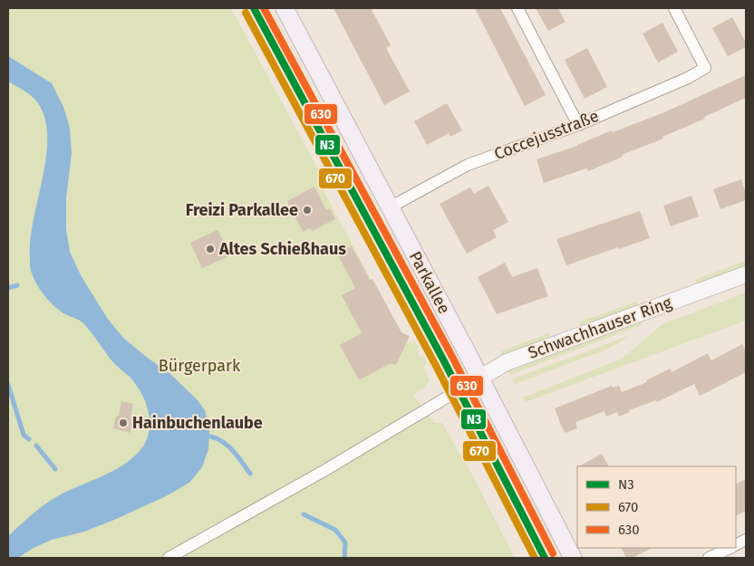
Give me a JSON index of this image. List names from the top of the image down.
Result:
{
  "streets": {
    "main road": ["Parkallee", "Schwachhauser Ring"],
    "street": ["Coccejusstraße"]
  },
  "crossings": [
    ["Coccejusstraße", "Parkallee"],
    ["Parkallee", "Schwachhauser Ring"]
  ],
  "parks": ["Bürgerpark"],
  "places": ["Freizi Parkallee", "Altes Schießhaus", "Hainbuchenlaube"],
  "lines": ["transit line N3", "transit line 630", "transit line 670"],
  "legend": ["N3", "670", "630"]
}
